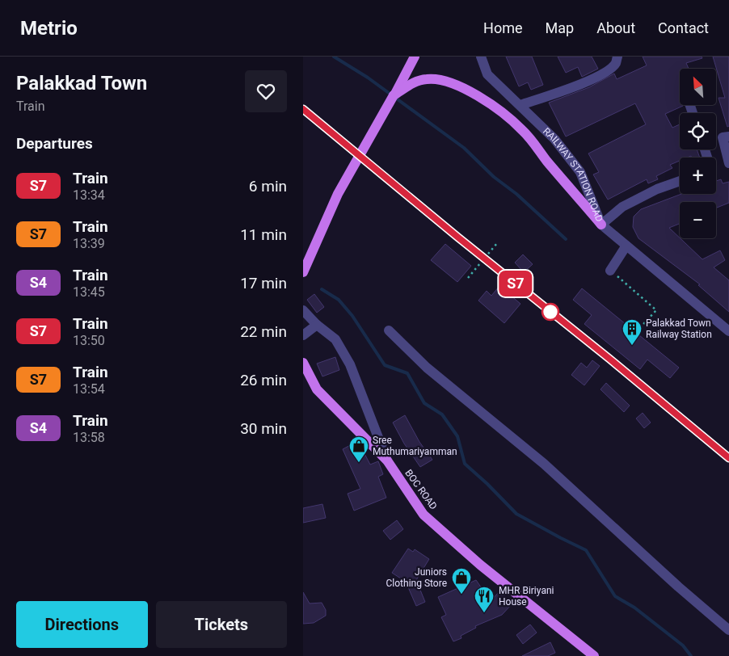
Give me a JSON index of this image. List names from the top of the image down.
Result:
{
  "streets": {
    "main road": ["BOC ROAD"],
    "street": ["RAILWAY STATION ROAD"]
  },
  "places": {
    "building": ["Palakkad Town Railway Station"],
    "shop": ["Sree Muthumariyamman", "Juniors Clothing Store"],
    "restaurant": ["MHR Biriyani House"]
  },
  "north": "top left",
  "page": {
    "header": "Metrio",
    "nav": [
      "Home",
      "Map",
      "About",
      "Contact"
    ],
    "heading": [
      ["Palakkad Town", "Train"],
      "Departures"
    ],
    "on_map": "S7",
    "map_buttons": ["+", "−"],
    "list": [
      {
        "mark": "S7",
        "name": "Train",
        "note": "13:34",
        "value": "6 min"
      },
      {
        "mark": "S7",
        "name": "Train",
        "note": "13:39",
        "value": "11 min"
      },
      {
        "mark": "S4",
        "name": "Train",
        "note": "13:45",
        "value": "17 min"
      },
      {
        "mark": "S7",
        "name": "Train",
        "note": "13:50",
        "value": "22 min"
      },
      {
        "mark": "S7",
        "name": "Train",
        "note": "13:54",
        "value": "26 min"
      },
      {
        "mark": "S4",
        "name": "Train",
        "note": "13:58",
        "value": "30 min"
      }
    ],
    "buttons": ["Directions", "Tickets"]
  }
}
